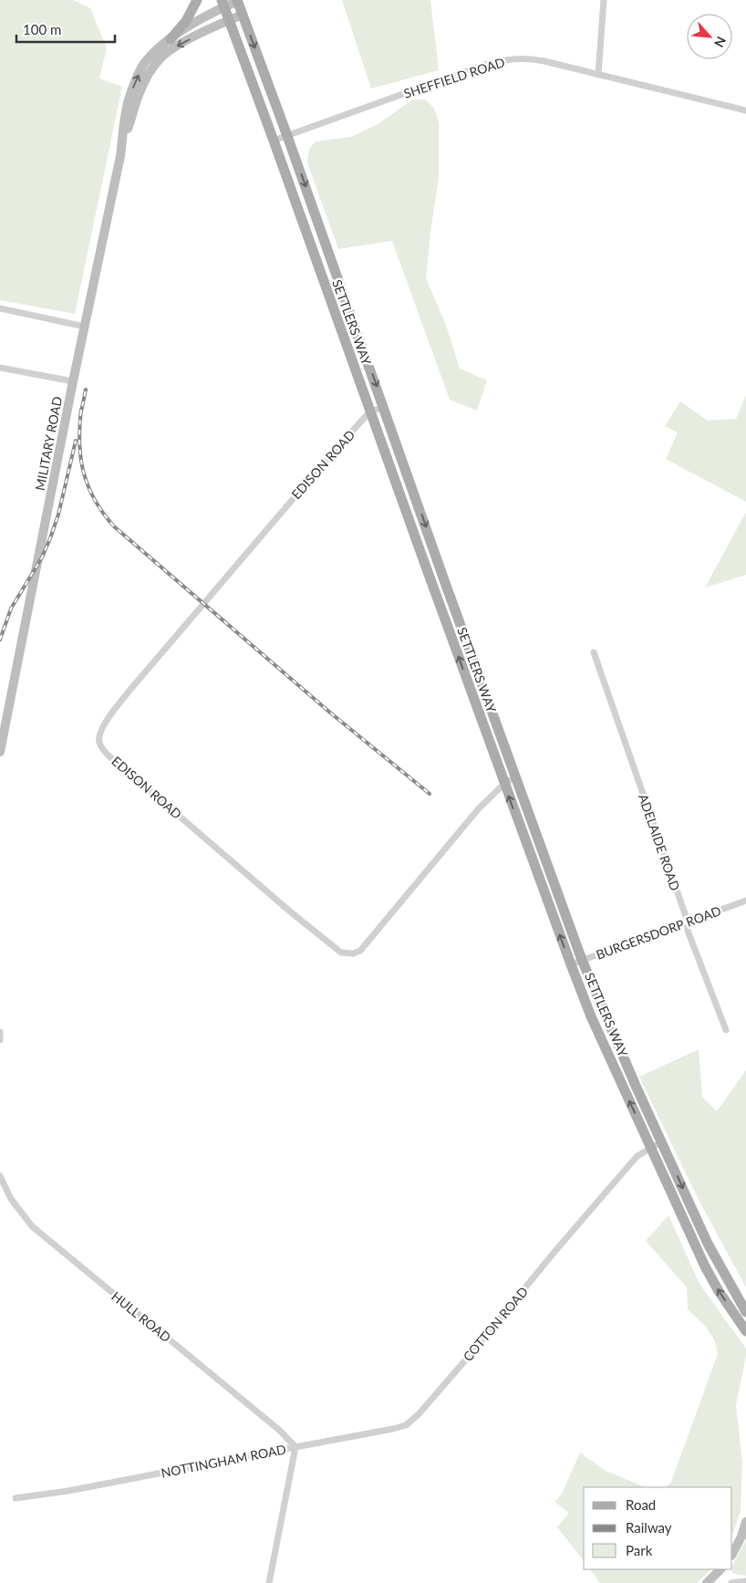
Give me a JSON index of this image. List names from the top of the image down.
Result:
{
  "streets": {
    "main road": ["SETTLERS WAY"],
    "street": [
      "SHEFFIELD ROAD",
      "MILITARY ROAD",
      "EDISON ROAD",
      "ADELAIDE ROAD",
      "BURGERSDORP ROAD",
      "HULL ROAD",
      "COTTON ROAD",
      "NOTTINGHAM ROAD"
    ]
  },
  "crossings": [
    ["SHEFFIELD ROAD", "SETTLERS WAY"],
    ["SETTLERS WAY", "MILITARY ROAD"],
    ["SETTLERS WAY", "EDISON ROAD"],
    ["SETTLERS WAY", "BURGERSDORP ROAD"],
    ["SETTLERS WAY", "COTTON ROAD"],
    ["ADELAIDE ROAD", "BURGERSDORP ROAD"],
    ["HULL ROAD", "COTTON ROAD"],
    ["HULL ROAD", "NOTTINGHAM ROAD"],
    ["COTTON ROAD", "NOTTINGHAM ROAD"]
  ],
  "legend": ["Road", "Railway", "Park"],
  "scale_bar": "100 m",
  "north": "bottom right"
}
